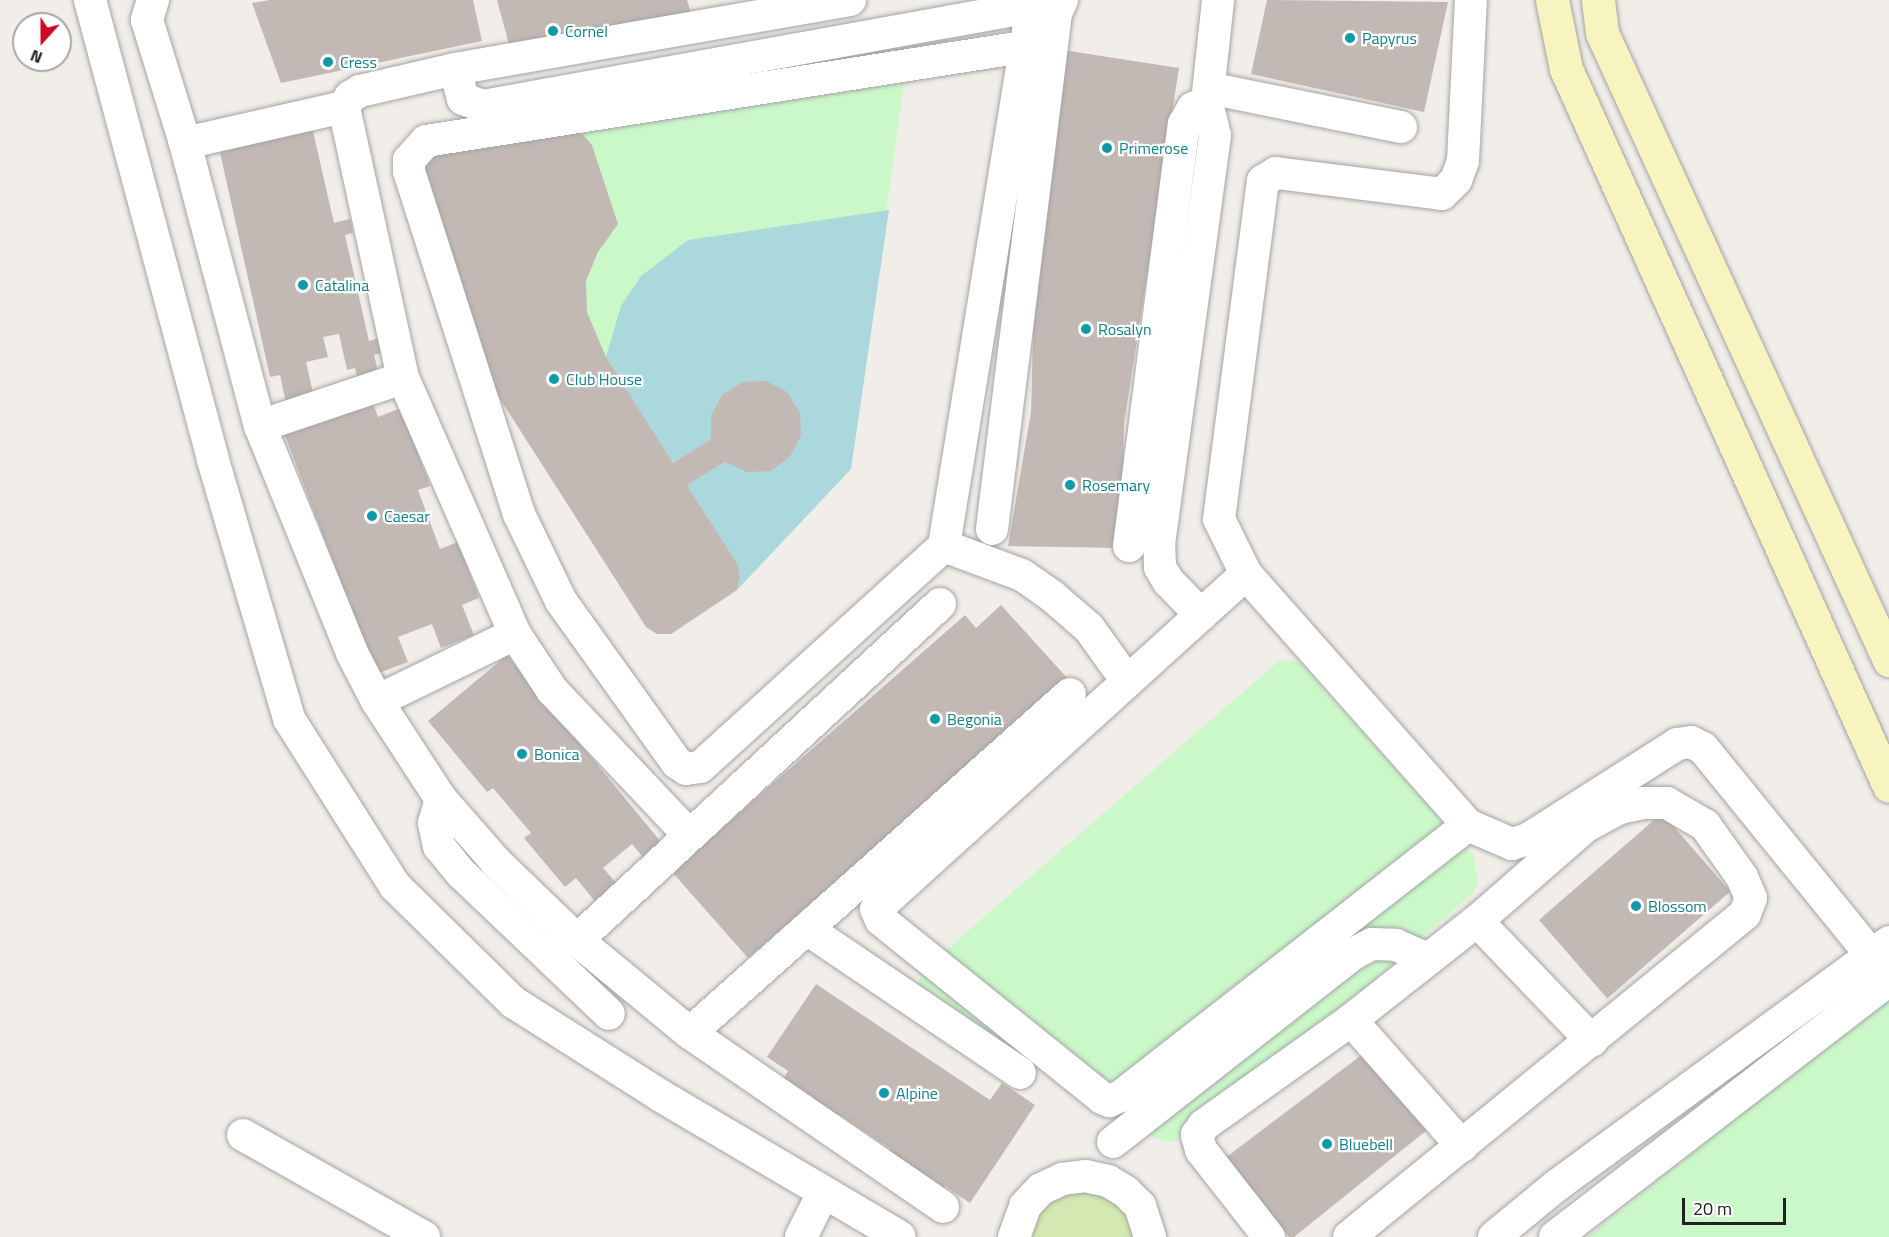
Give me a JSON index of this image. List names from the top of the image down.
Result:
{
  "places": [
    "Cornel",
    "Papyrus",
    "Cress",
    "Primerose",
    "Catalina",
    "Rosalyn",
    "Club House",
    "Rosemary",
    "Caesar",
    "Begonia",
    "Bonica",
    "Blossom",
    "Alpine",
    "Bluebell"
  ],
  "scale_bar": "20 m",
  "north": "bottom"
}
